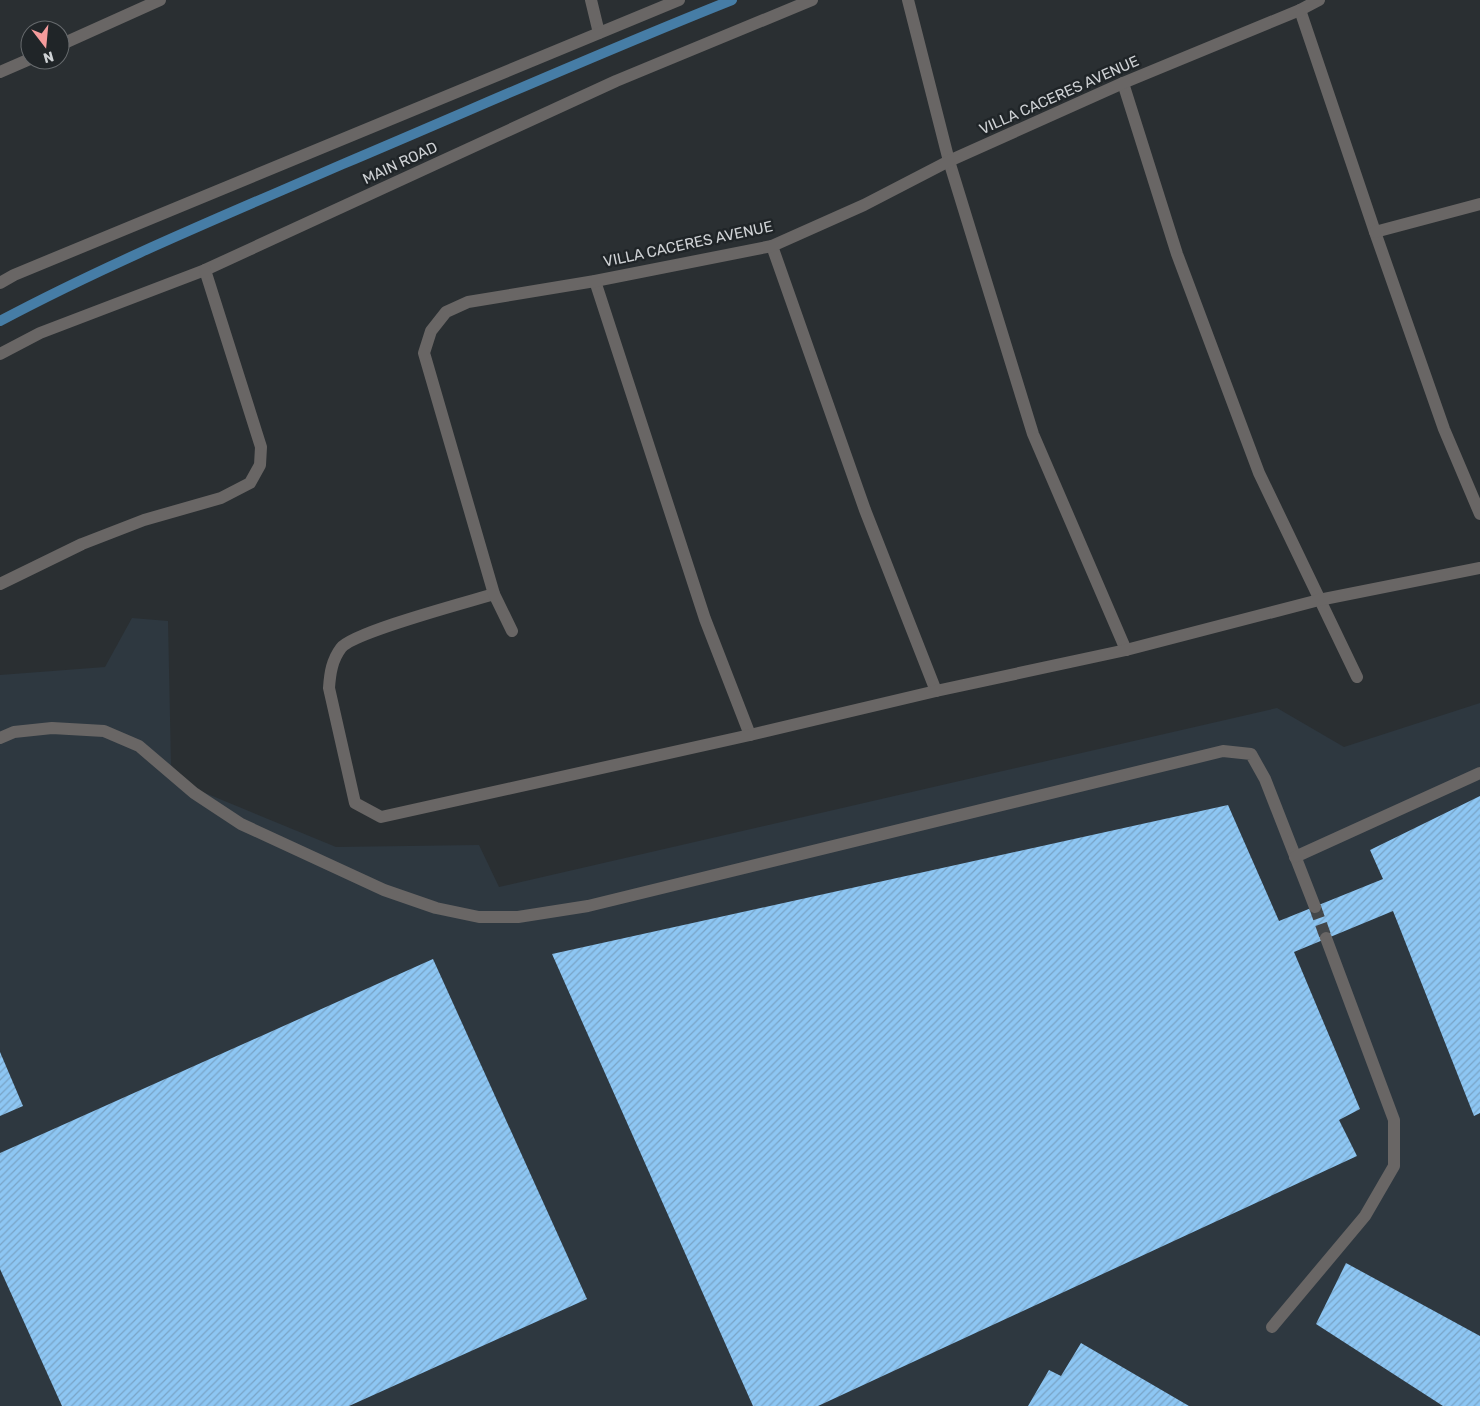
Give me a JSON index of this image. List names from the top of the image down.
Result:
{
  "streets": {
    "street": ["VILLA CACERES AVENUE", "MAIN ROAD"]
  },
  "north": "bottom"
}
